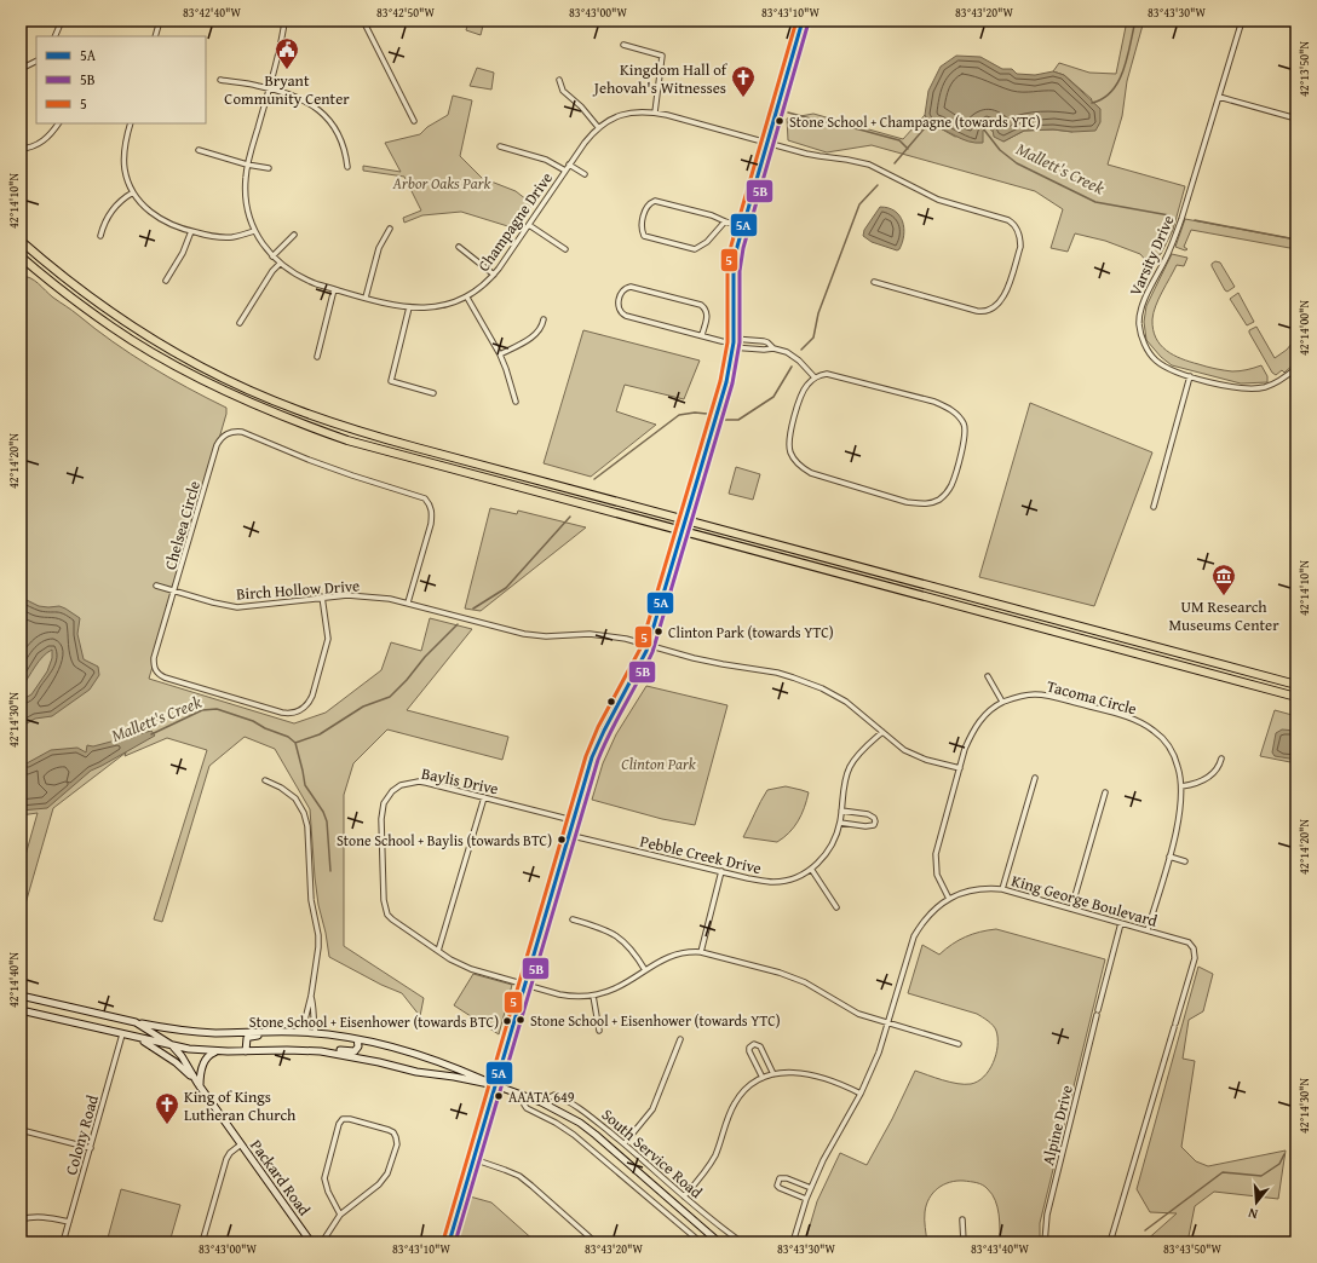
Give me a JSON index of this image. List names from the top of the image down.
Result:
{
  "streets": {
    "main road": ["Packard Road"],
    "street": [
      "Champagne Drive",
      "Varsity Drive",
      "Chelsea Circle",
      "Birch Hollow Drive",
      "Tacoma Circle",
      "Baylis Drive",
      "Pebble Creek Drive",
      "King George Boulevard",
      "Alpine Drive",
      "Colony Road",
      "South Service Road"
    ]
  },
  "crossings": [
    ["Chelsea Circle", "Birch Hollow Drive"],
    ["Birch Hollow Drive", "Tacoma Circle"],
    ["Birch Hollow Drive", "Pebble Creek Drive"],
    ["Tacoma Circle", "King George Boulevard"],
    ["Baylis Drive", "King George Boulevard"],
    ["King George Boulevard", "Alpine Drive"]
  ],
  "water": ["Mallett's Creek"],
  "parks": ["Arbor Oaks Park", "Clinton Park"],
  "places": {
    "public building": ["Bryant Community Center"],
    "church": ["Kingdom Hall of Jehovah's Witnesses", "King of Kings Lutheran Church"],
    "other": [
      "Stone School + Champagne (towards YTC)",
      "Clinton Park (towards YTC)",
      "Stone School + Baylis (towards BTC)",
      "Stone School + Eisenhower (towards YTC)",
      "Stone School + Eisenhower (towards BTC)",
      "AAATA 649"
    ],
    "museum": ["UM Research Museums Center"]
  },
  "lines": ["transit line 5A", "transit line 5", "transit line 5B"],
  "legend": ["5A", "5B", "5"],
  "north": "bottom",
  "coordinates": [
    "83°42'40\"W",
    "83°42'50\"W",
    "83°43'00\"W",
    "83°43'10\"W",
    "83°43'20\"W",
    "83°43'30\"W",
    "42°13'50\"N",
    "42°14'10\"N",
    "42°14'00\"N",
    "42°14'20\"N",
    "42°14'30\"N",
    "42°14'40\"N",
    "83°43'40\"W",
    "83°43'50\"W"
  ]
}
